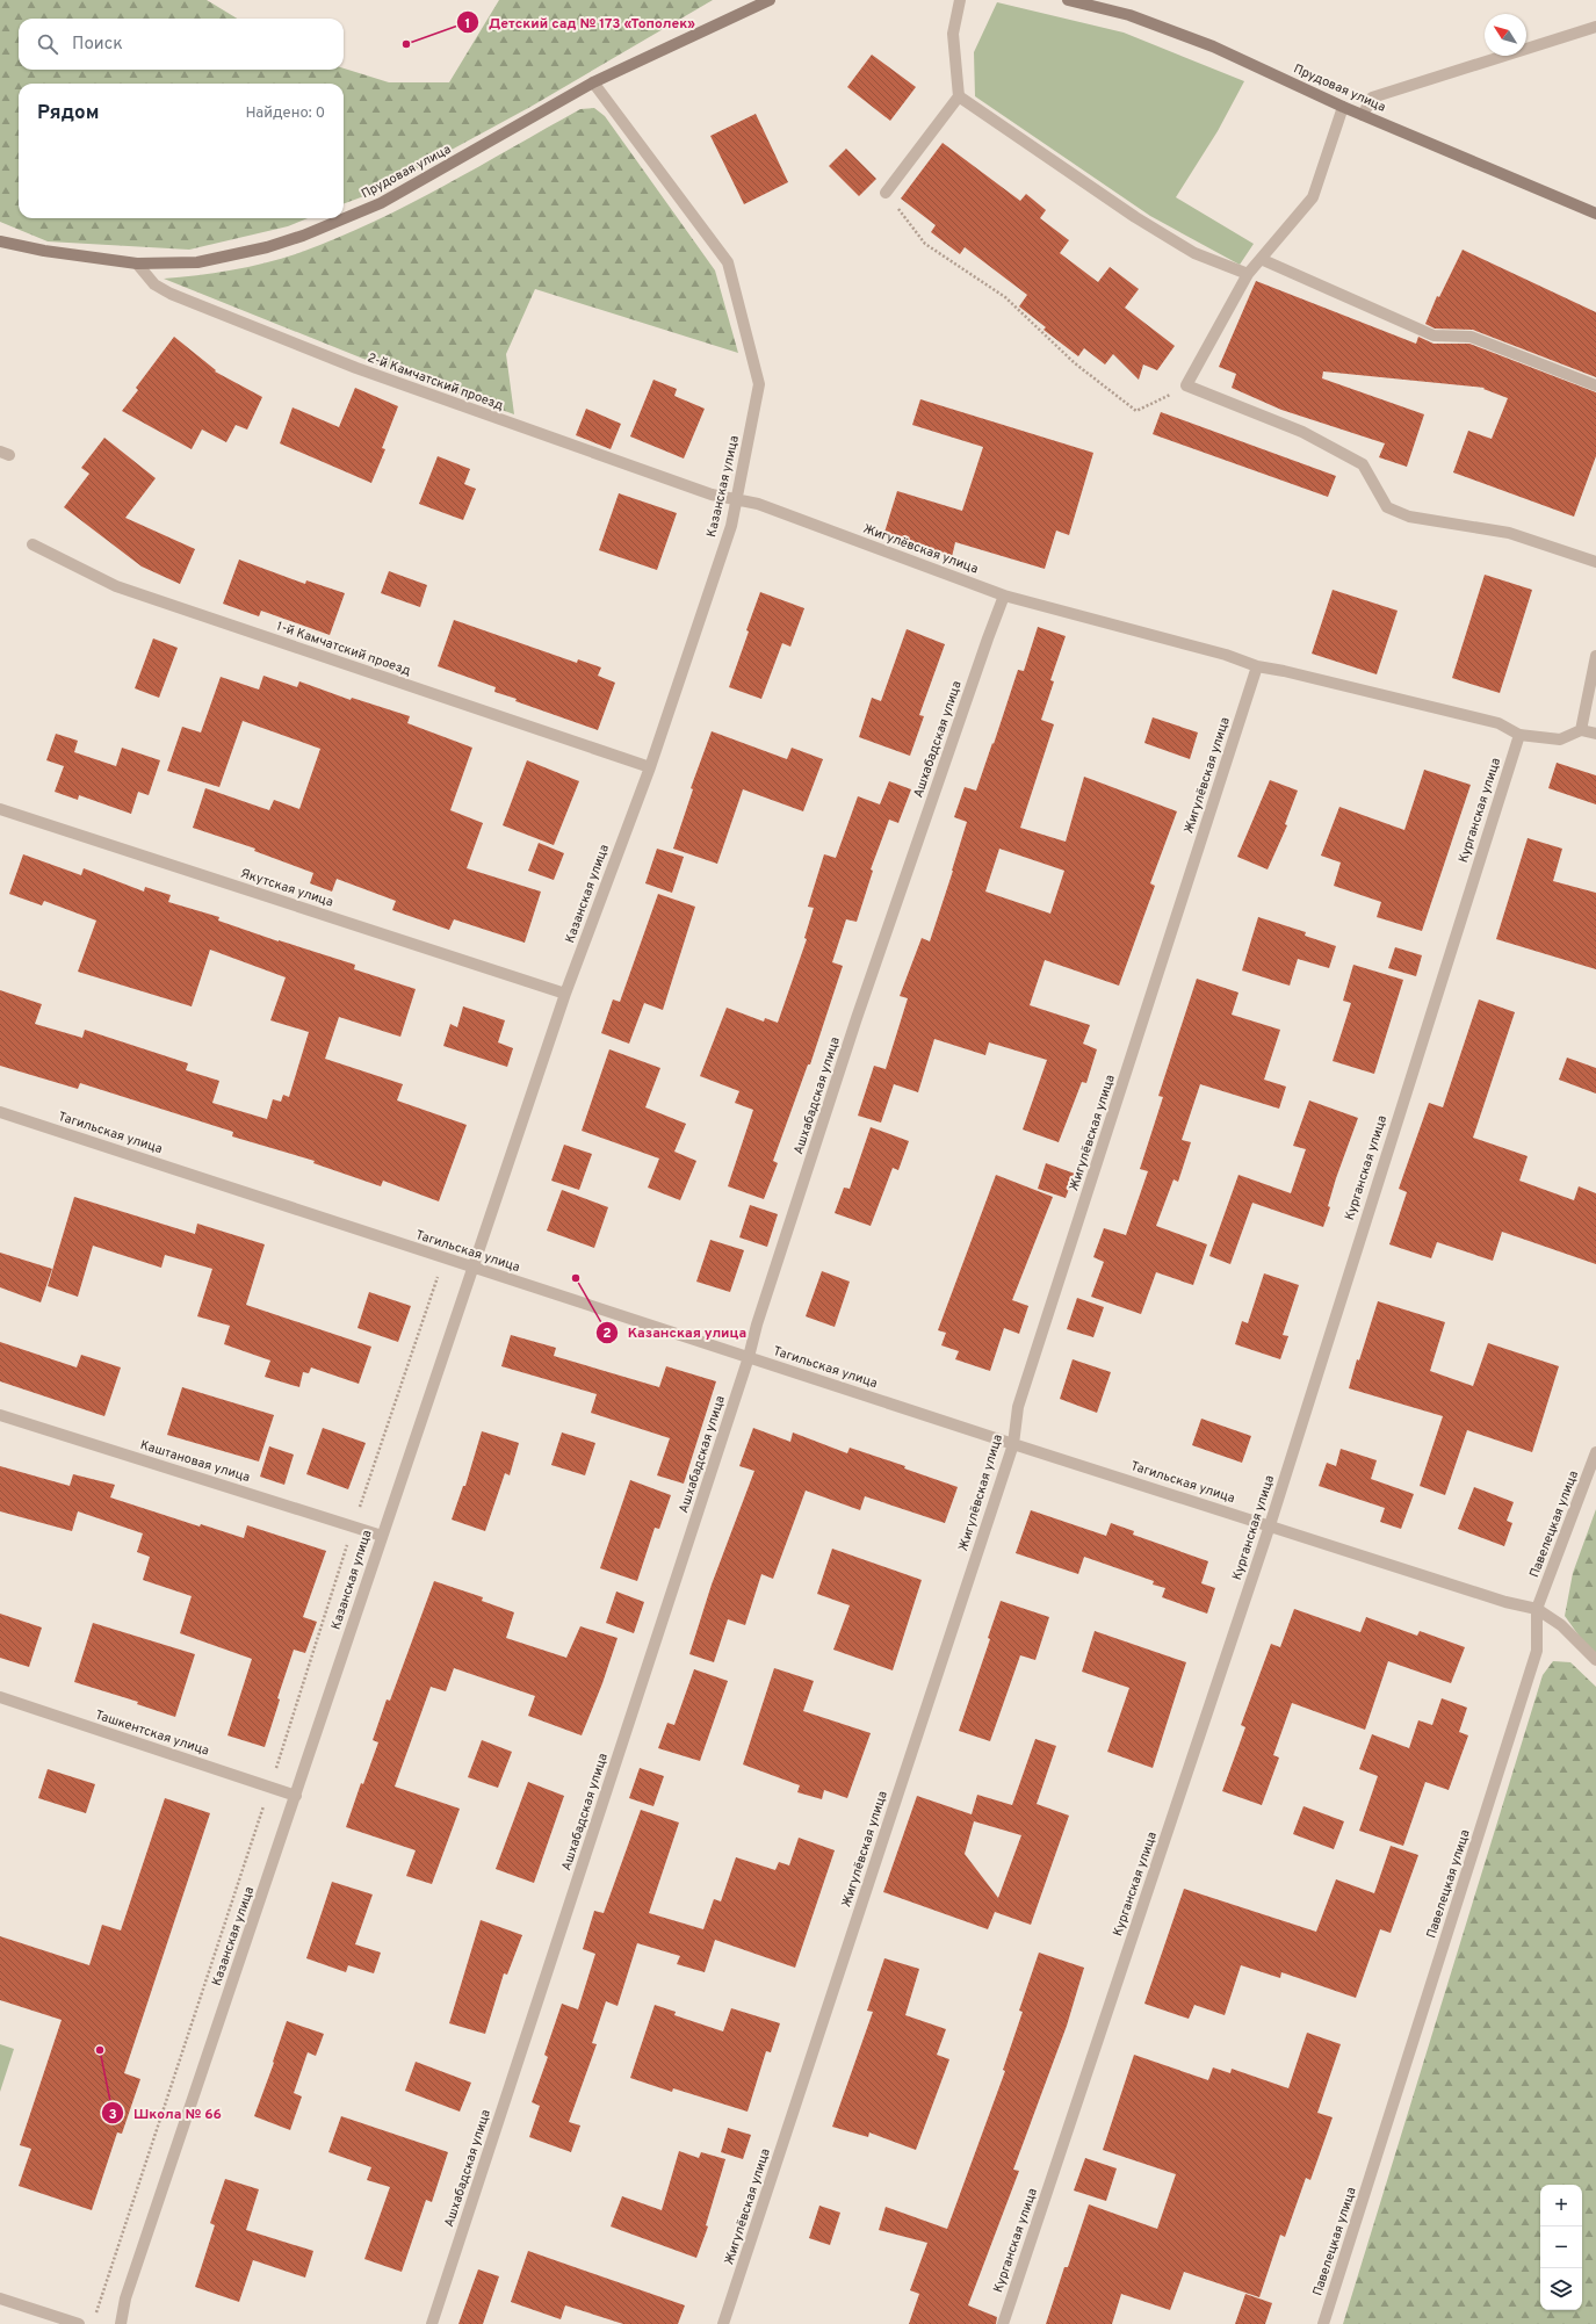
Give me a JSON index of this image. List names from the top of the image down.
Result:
{
  "streets": {
    "main road": ["Прудовая улица"],
    "street": [
      "2-й Камчатский проезд",
      "Казанская улица",
      "Жигулёвская улица",
      "1-й Камчатский проезд",
      "Ашхабадская улица",
      "Курганская улица",
      "Якутская улица",
      "Тагильская улица",
      "Каштановая улица",
      "Павелецкая улица",
      "Ташкентская улица"
    ]
  },
  "crossings": [
    ["Прудовая улица", "2-й Камчатский проезд"],
    ["Прудовая улица", "Казанская улица"],
    ["2-й Камчатский проезд", "Казанская улица"],
    ["2-й Камчатский проезд", "Жигулёвская улица"],
    ["Казанская улица", "Жигулёвская улица"],
    ["Казанская улица", "1-й Камчатский проезд"],
    ["Казанская улица", "Якутская улица"],
    ["Казанская улица", "Тагильская улица"],
    ["Казанская улица", "Каштановая улица"],
    ["Казанская улица", "Ташкентская улица"],
    ["Жигулёвская улица", "Ашхабадская улица"],
    ["Жигулёвская улица", "Курганская улица"],
    ["Жигулёвская улица", "Тагильская улица"],
    ["Ашхабадская улица", "Тагильская улица"],
    ["Курганская улица", "Тагильская улица"],
    ["Тагильская улица", "Павелецкая улица"]
  ],
  "places": ["Детский сад № 173 «Тополек»", "Казанская улица", "Школа № 66"],
  "north": "top left",
  "page": {
    "search": "Поиск",
    "heading": ["Рядом", "Найдено: 0"],
    "map_buttons": ["+", "−"]
  }
}
